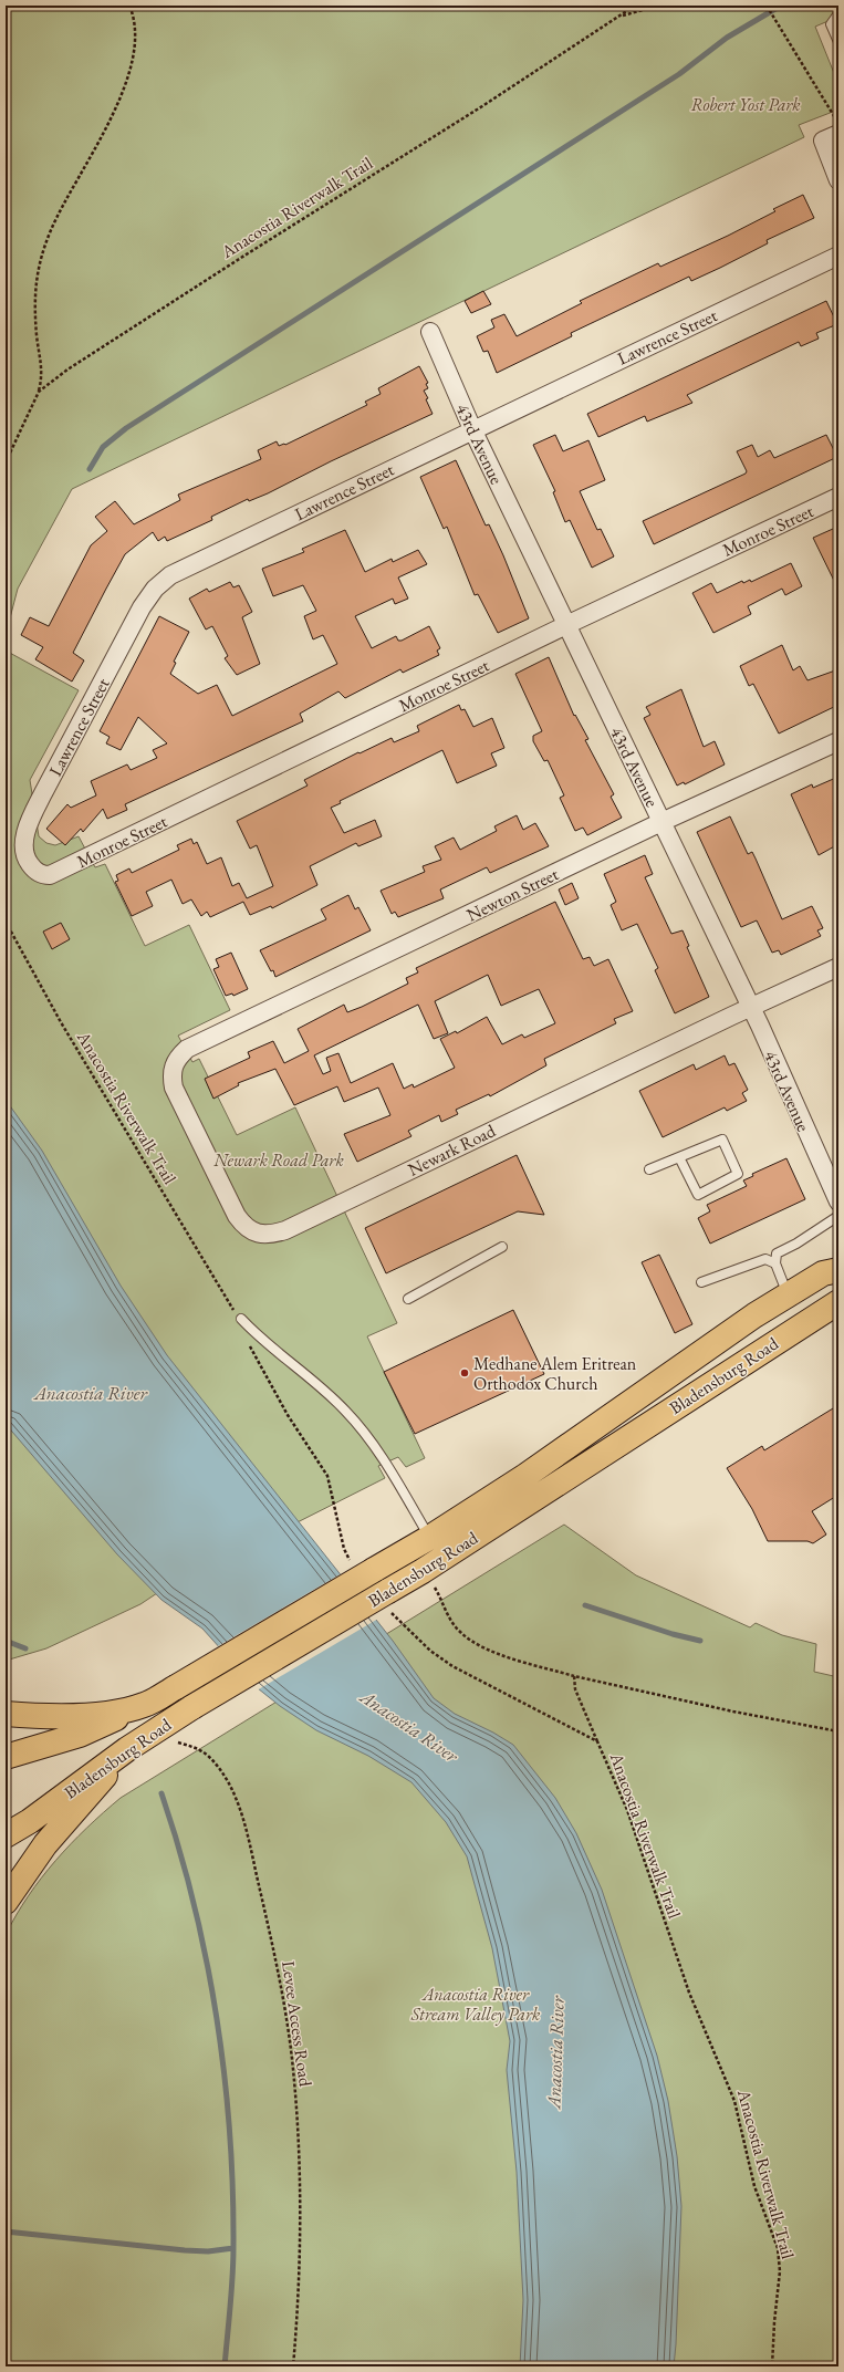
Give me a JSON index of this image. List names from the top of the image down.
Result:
{
  "streets": {
    "main road": ["Bladensburg Road"],
    "street": [
      "Lawrence Street",
      "43rd Avenue",
      "Monroe Street",
      "Newton Street",
      "Newark Road"
    ],
    "path": ["Anacostia Riverwalk Trail", "Levee Access Road"]
  },
  "crossings": [
    ["Anacostia Riverwalk Trail", "Bladensburg Road"],
    ["Lawrence Street", "43rd Avenue"],
    ["Lawrence Street", "Monroe Street"],
    ["43rd Avenue", "Monroe Street"],
    ["43rd Avenue", "Newton Street"],
    ["43rd Avenue", "Newark Road"],
    ["Newton Street", "Newark Road"],
    ["Bladensburg Road", "Levee Access Road"]
  ],
  "water": ["Anacostia River"],
  "parks": ["Robert Yost Park", "Newark Road Park", "Anacostia River Stream Valley Park"],
  "places": ["Medhane Alem Eritrean Orthodox Church"]
}
